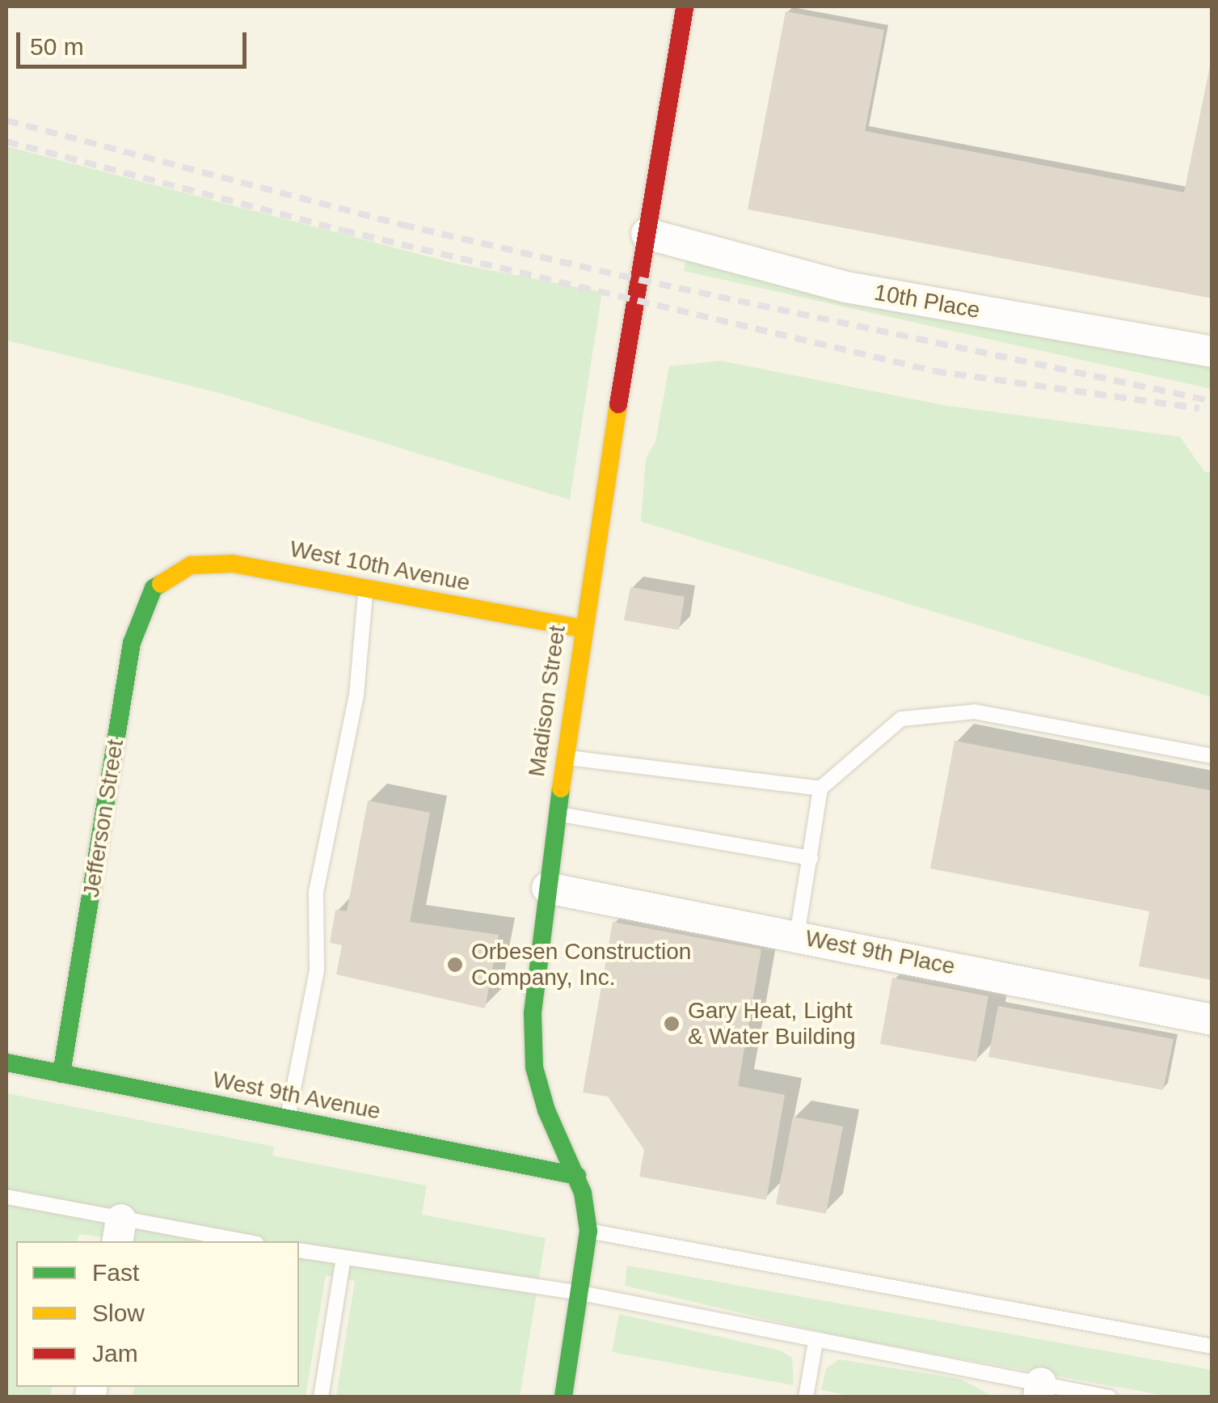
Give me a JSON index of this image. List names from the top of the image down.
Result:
{
  "streets": {
    "street": [
      "10th Place",
      "West 10th Avenue",
      "Madison Street",
      "Jefferson Street",
      "West 9th Place",
      "West 9th Avenue"
    ]
  },
  "crossings": [
    ["10th Place", "Madison Street"],
    ["West 10th Avenue", "Madison Street"],
    ["West 10th Avenue", "Jefferson Street"],
    ["Madison Street", "West 9th Place"],
    ["Madison Street", "West 9th Avenue"],
    ["Jefferson Street", "West 9th Avenue"]
  ],
  "places": ["Orbesen Construction Company, Inc.", "Gary Heat, Light & Water Building"],
  "legend": ["Fast", "Slow", "Jam"],
  "scale_bar": "50 m"
}
